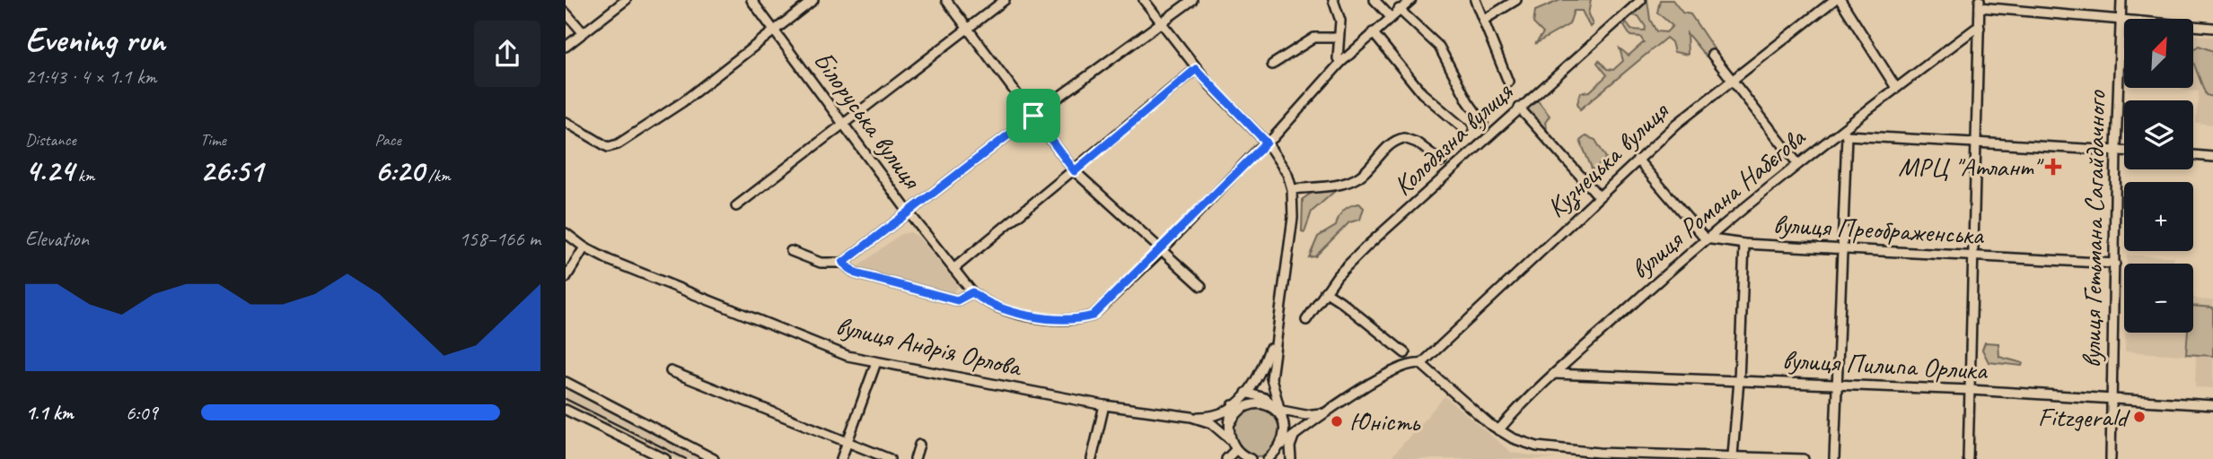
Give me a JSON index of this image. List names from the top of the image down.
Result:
{
  "streets": {
    "street": [
      "Білоруська вулиця",
      "Колодязна вулиця",
      "Кузнецька вулиця",
      "вулиця Романа Набєгова",
      "вулиця Преображенська",
      "вулиця Гетьмана Сагайдачного",
      "вулиця Андрія Орлова",
      "вулиця Пилипа Орлика"
    ]
  },
  "crossings": [
    ["вулиця Романа Набєгова", "вулиця Преображенська"],
    ["вулиця Романа Набєгова", "вулиця Пилипа Орлика"],
    ["вулиця Преображенська", "вулиця Гетьмана Сагайдачного"],
    ["вулиця Гетьмана Сагайдачного", "вулиця Пилипа Орлика"]
  ],
  "places": {
    "health": ["МРЦ \"Атлант\""],
    "other": ["Fitzgerald", "Юність"]
  },
  "north": "top right",
  "page": {
    "heading": ["Evening run", "21:43 · 4 × 1.1 km"],
    "map_buttons": ["+", "−"],
    "stats": [
      ["Distance", "4.24 km"],
      ["Time", "26:51"],
      ["Pace", "6:20 /km"]
    ],
    "chart": ["Elevation", "158–166 m"],
    "list": [
      {
        "name": "1.1 km",
        "note": "6:09"
      }
    ]
  }
}
